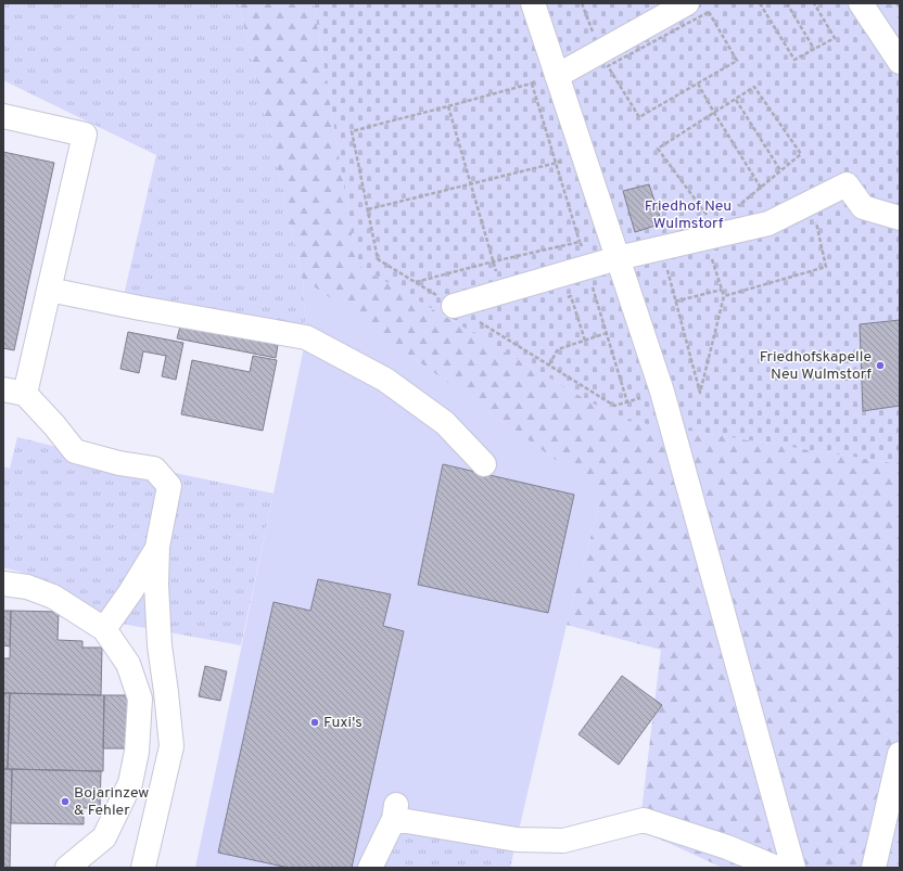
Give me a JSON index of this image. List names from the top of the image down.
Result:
{
  "parks": ["Friedhof Neu Wulmstorf"],
  "places": ["Friedhofskapelle Neu Wulmstorf", "Fuxi's", "Bojarinzew & Fehler"]
}
